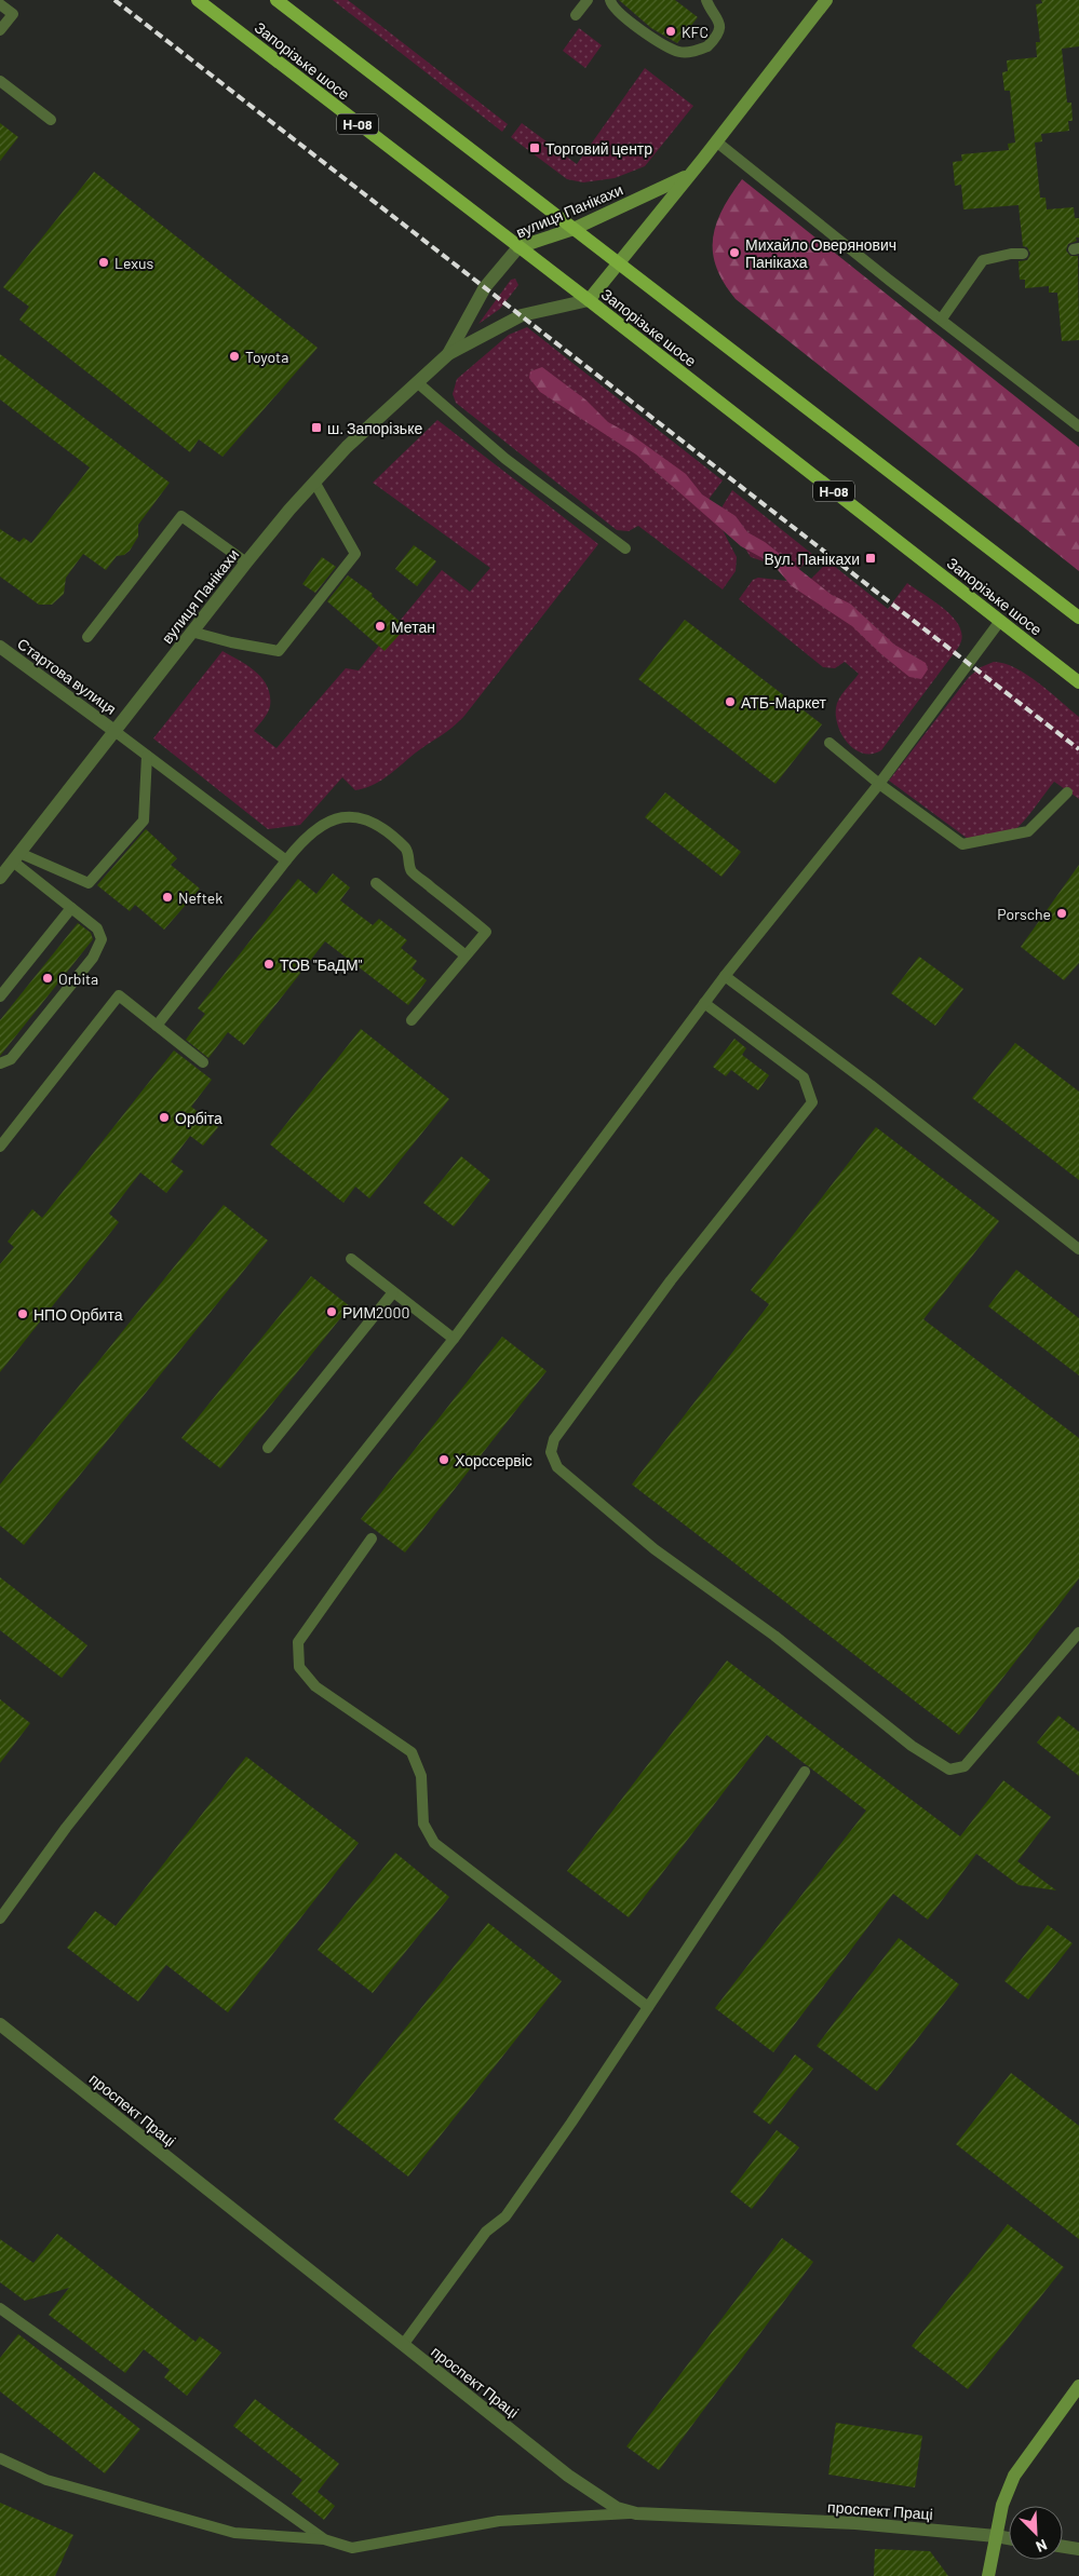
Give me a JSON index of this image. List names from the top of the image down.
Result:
{
  "streets": {
    "main road": ["Запорізьке шосе", "Н-08", "вулиця Панікахи"],
    "street": ["Стартова вулиця", "проспект Праці"]
  },
  "crossings": [
    ["Запорізьке шосе", "вулиця Панікахи"],
    ["вулиця Панікахи", "Стартова вулиця"]
  ],
  "places": {
    "other": [
      "KFC",
      "Михайло Оверянович Панікаха",
      "Lexus",
      "Toyota",
      "Метан",
      "АТБ-Маркет",
      "Neftek",
      "Porsche",
      "ТОВ \"БаДМ\"",
      "Orbita",
      "Орбіта",
      "РИМ2000",
      "НПО Орбита",
      "Хорссервіс"
    ],
    "transit": ["Торговий центр", "ш. Запорізьке", "Вул. Панікахи"]
  },
  "north": "bottom right"
}
